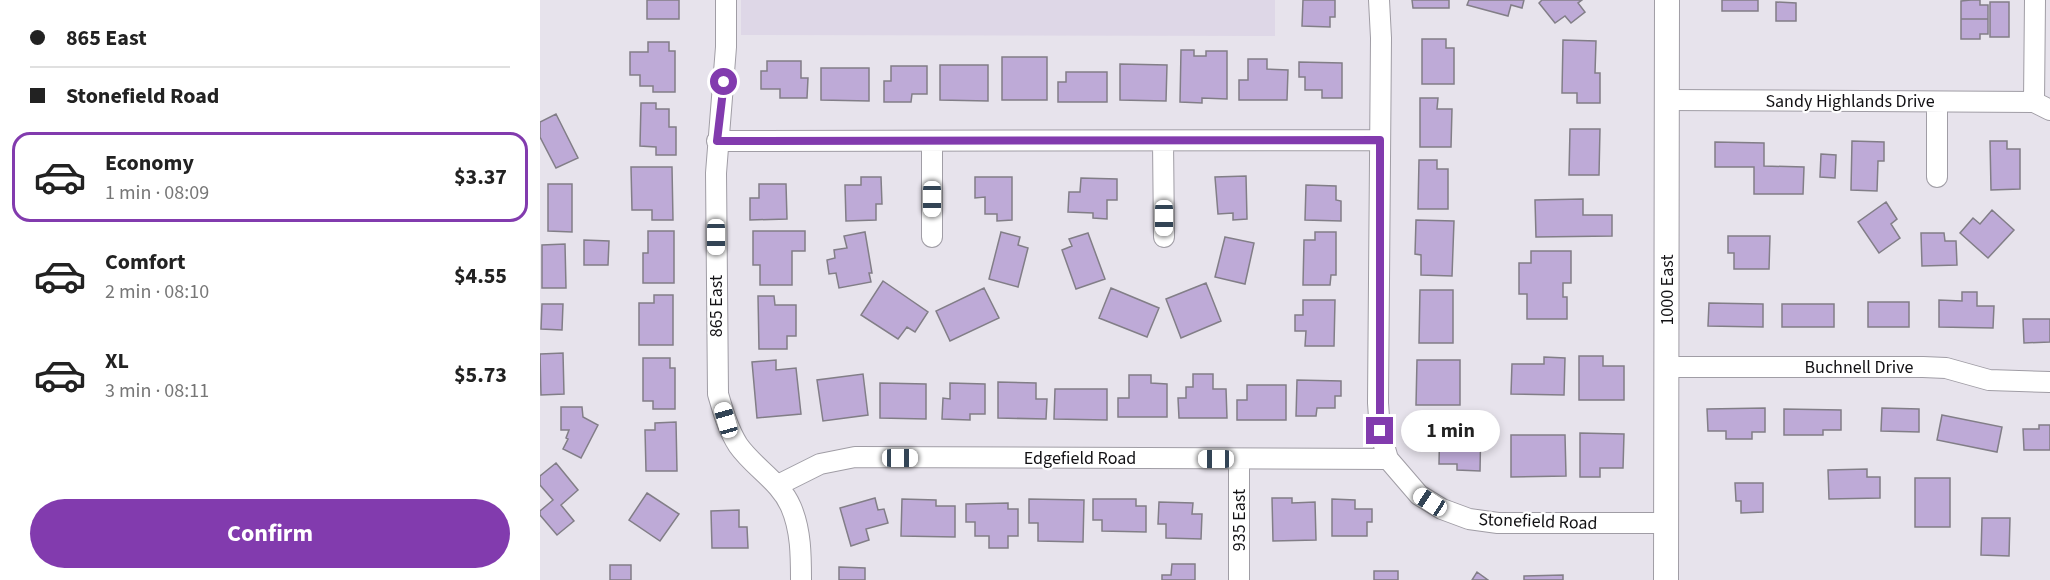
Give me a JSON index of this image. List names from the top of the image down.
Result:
{
  "streets": {
    "street": [
      "Sandy Highlands Drive",
      "1000 East",
      "865 East",
      "Buchnell Drive",
      "Edgefield Road",
      "935 East",
      "Stonefield Road"
    ]
  },
  "crossings": [
    ["Sandy Highlands Drive", "1000 East"],
    ["1000 East", "Buchnell Drive"],
    ["1000 East", "Stonefield Road"],
    ["865 East", "Edgefield Road"],
    ["Edgefield Road", "935 East"],
    ["Edgefield Road", "Stonefield Road"]
  ],
  "page": {
    "banner": ["865 East", "Stonefield Road"],
    "list": [
      {
        "name": "Economy",
        "note": "1 min · 08:09",
        "value": "$3.37"
      },
      {
        "name": "Comfort",
        "note": "2 min · 08:10",
        "value": "$4.55"
      },
      {
        "name": "XL",
        "note": "3 min · 08:11",
        "value": "$5.73"
      }
    ],
    "bubble": "1 min",
    "buttons": "Confirm"
  }
}
